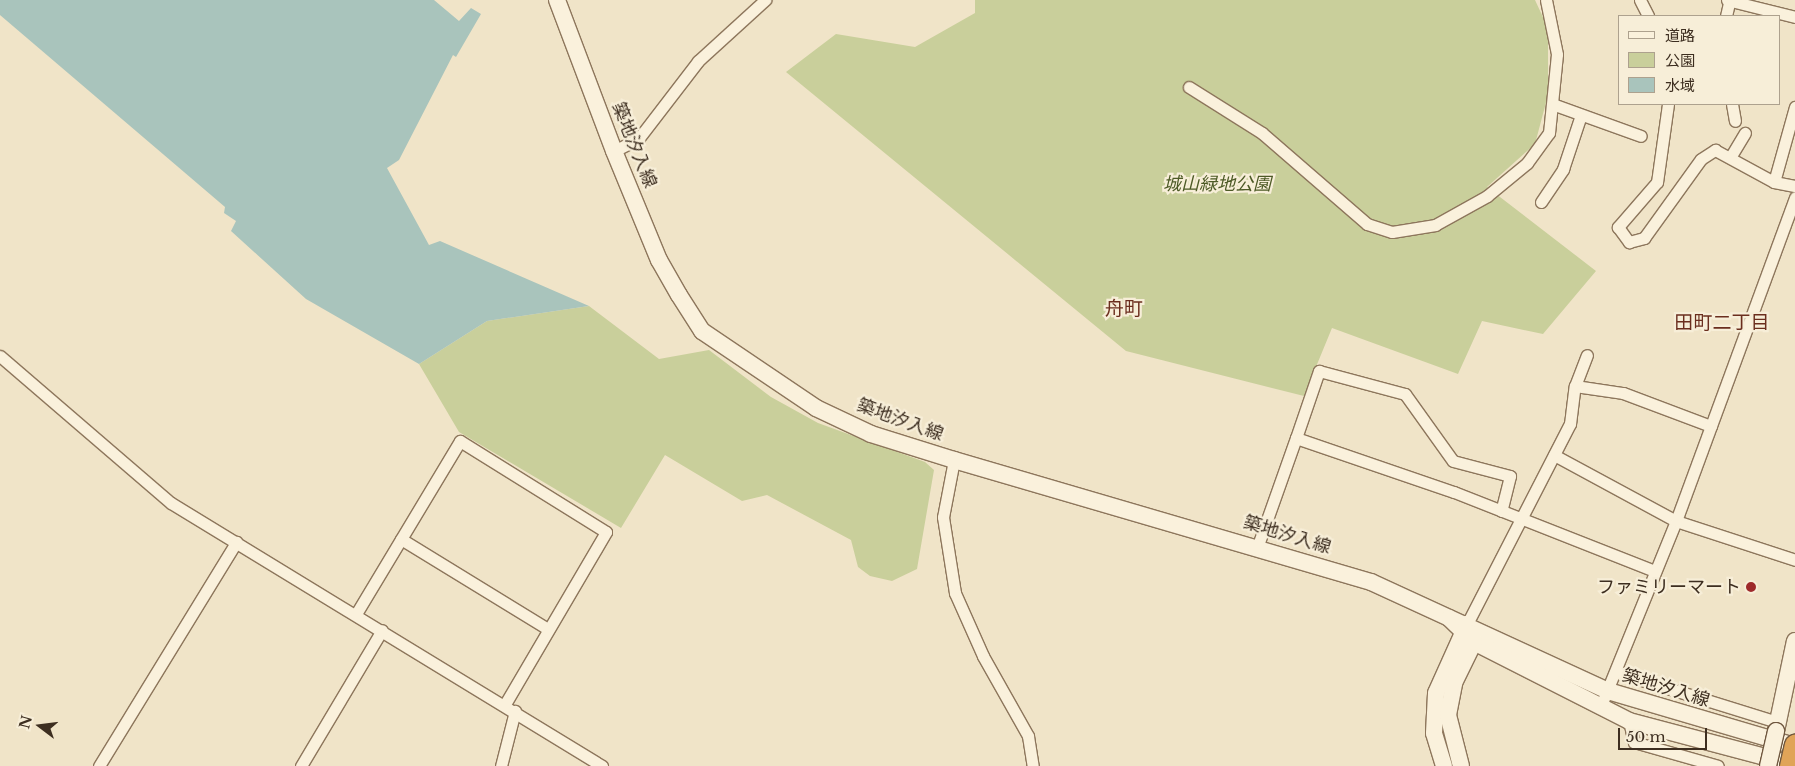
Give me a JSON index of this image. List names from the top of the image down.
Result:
{
  "streets": {
    "main road": ["築地汐入線"]
  },
  "districts": ["舟町", "田町二丁目"],
  "parks": ["城山緑地公園"],
  "places": ["ファミリーマート"],
  "legend": ["道路", "公園", "水域"],
  "scale_bar": "50 m",
  "north": "left"
}
